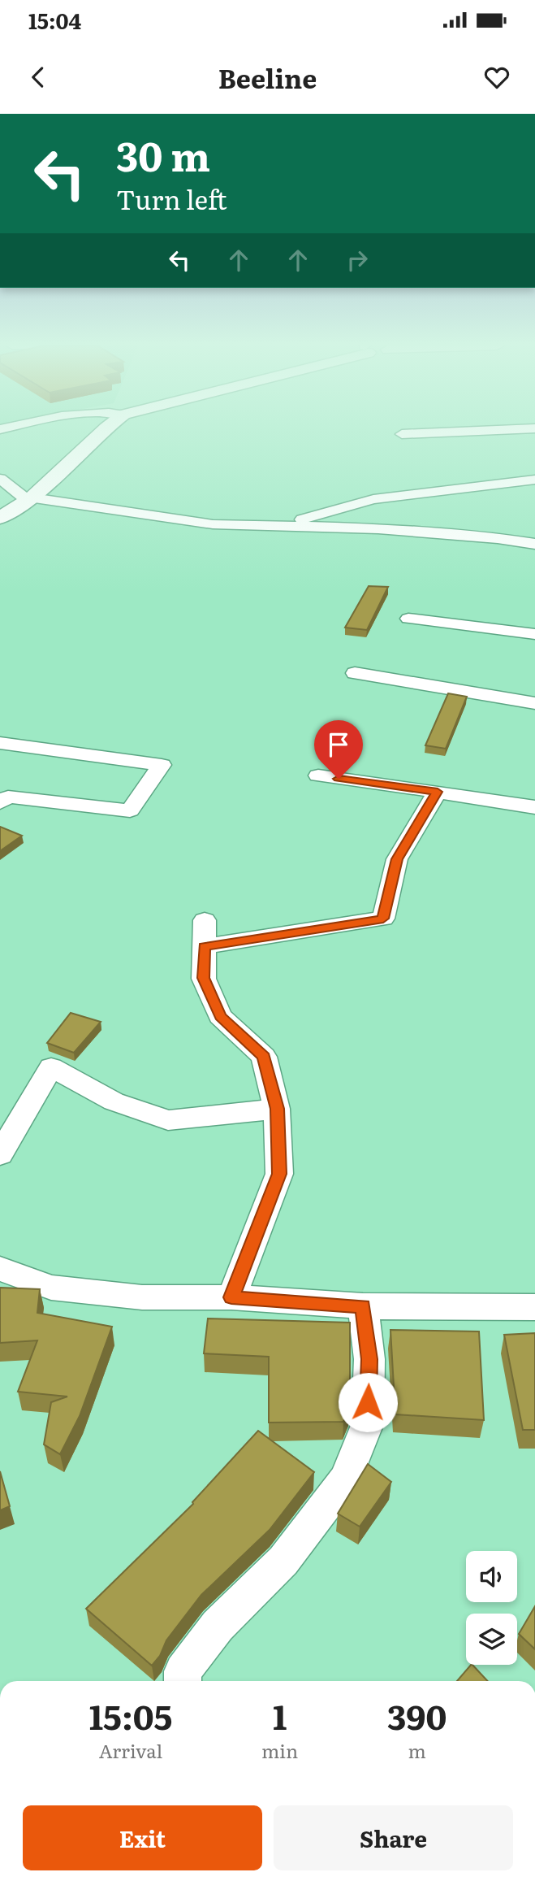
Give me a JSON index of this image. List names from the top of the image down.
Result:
{
  "page": {
    "status": "15:04",
    "header": "Beeline",
    "turn": ["30 m", "Turn left"],
    "eta": [
      "15:05",
      "Arrival",
      "1",
      "min",
      "390",
      "m"
    ],
    "buttons": ["Exit", "Share"]
  }
}
